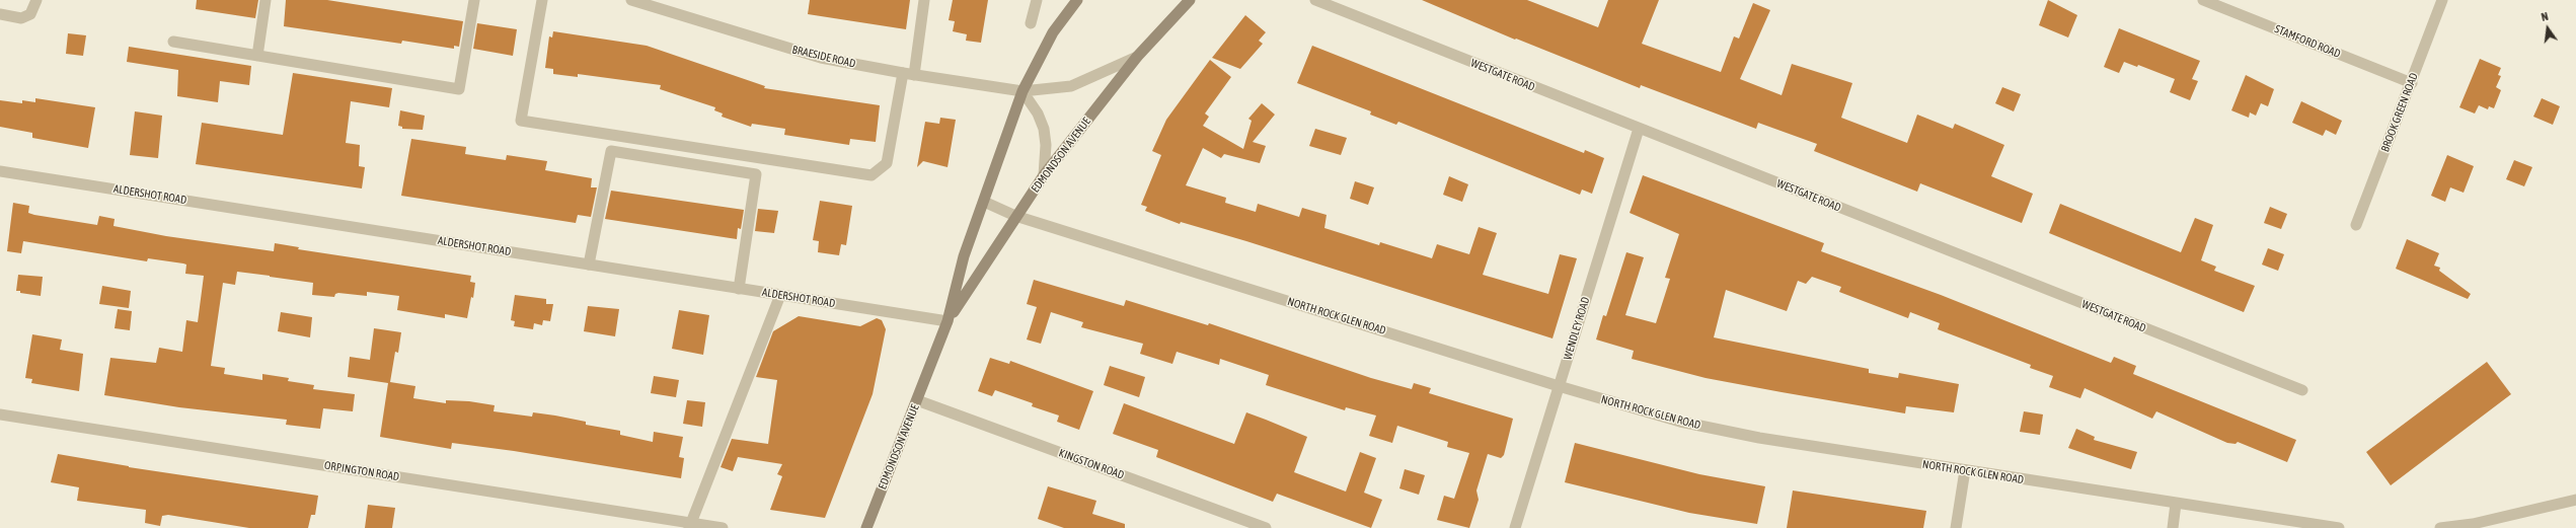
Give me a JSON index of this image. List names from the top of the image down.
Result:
{
  "streets": {
    "main road": ["EDMONDSON AVENUE"],
    "street": [
      "STAMFORD ROAD",
      "BRAESIDE ROAD",
      "WESTGATE ROAD",
      "BROOK GREEN ROAD",
      "ALDERSHOT ROAD",
      "NORTH ROCK GLEN ROAD",
      "WENDLEY ROAD",
      "KINGSTON ROAD",
      "ORPINGTON ROAD"
    ]
  },
  "crossings": [
    ["STAMFORD ROAD", "BROOK GREEN ROAD"],
    ["BRAESIDE ROAD", "EDMONDSON AVENUE"],
    ["WESTGATE ROAD", "WENDLEY ROAD"],
    ["EDMONDSON AVENUE", "ALDERSHOT ROAD"],
    ["EDMONDSON AVENUE", "NORTH ROCK GLEN ROAD"],
    ["EDMONDSON AVENUE", "KINGSTON ROAD"],
    ["NORTH ROCK GLEN ROAD", "WENDLEY ROAD"]
  ],
  "north": "top"
}
